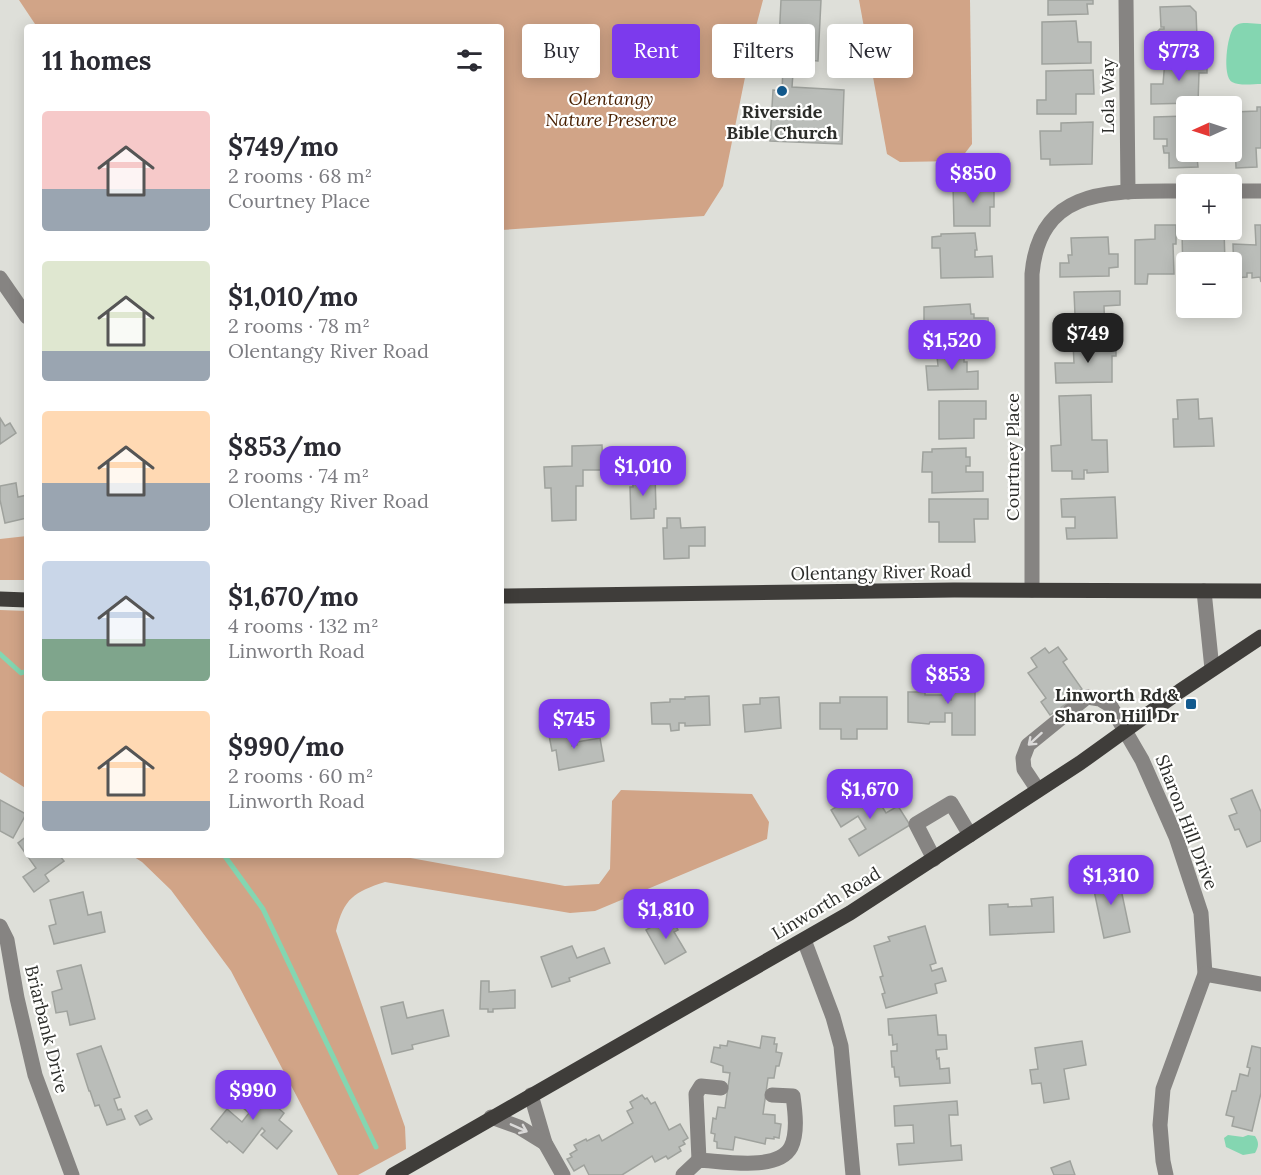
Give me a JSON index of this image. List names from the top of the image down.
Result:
{
  "streets": {
    "main road": ["Olentangy River Road", "Linworth Road"],
    "street": [
      "Lola Way",
      "Courtney Place",
      "Sharon Hill Drive",
      "Briarbank Drive"
    ]
  },
  "crossings": [
    ["Lola Way", "Courtney Place"],
    ["Courtney Place", "Olentangy River Road"],
    ["Sharon Hill Drive", "Linworth Road"]
  ],
  "parks": ["Olentangy Nature Preserve"],
  "places": {
    "other": ["Riverside Bible Church"],
    "transit": ["Linworth Rd & Sharon Hill Dr"]
  },
  "north": "left",
  "page": {
    "chip": [
      "Buy",
      "Rent",
      "Filters",
      "New"
    ],
    "heading": "11 homes",
    "price": [
      "$773",
      "$850",
      "$749",
      "$1,520",
      "$1,010",
      "$853",
      "$745",
      "$1,670",
      "$1,310",
      "$1,810",
      "$990"
    ],
    "map_buttons": ["+", "−"],
    "list": [
      {
        "name": "$749/mo",
        "note": "2 rooms · 68 m² · Courtney Place"
      },
      {
        "name": "$1,010/mo",
        "note": "2 rooms · 78 m² · Olentangy River Road"
      },
      {
        "name": "$853/mo",
        "note": "2 rooms · 74 m² · Olentangy River Road"
      },
      {
        "name": "$1,670/mo",
        "note": "4 rooms · 132 m² · Linworth Road"
      },
      {
        "name": "$990/mo",
        "note": "2 rooms · 60 m² · Linworth Road"
      }
    ]
  }
}
